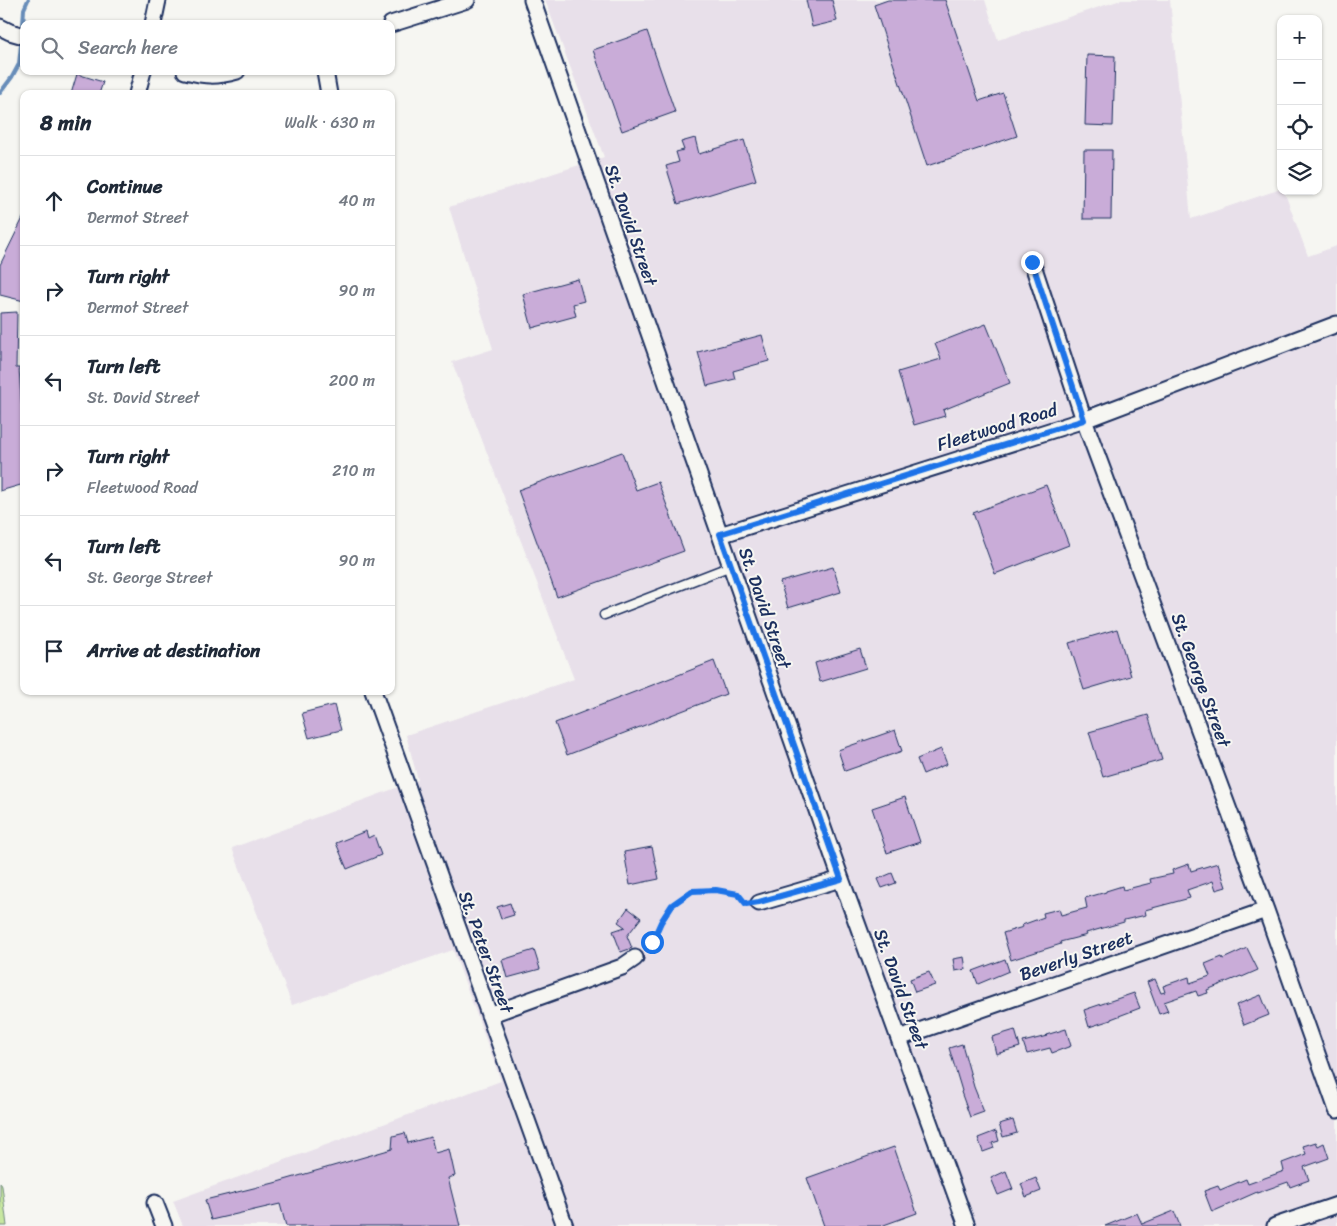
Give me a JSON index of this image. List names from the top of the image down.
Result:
{
  "streets": {
    "street": [
      "St. David Street",
      "Fleetwood Road",
      "St. George Street",
      "St. Peter Street",
      "Beverly Street"
    ]
  },
  "crossings": [
    ["St. David Street", "Fleetwood Road"],
    ["St. David Street", "Beverly Street"],
    ["Fleetwood Road", "St. George Street"],
    ["St. George Street", "Beverly Street"]
  ],
  "page": {
    "map_buttons": ["+", "−"],
    "search": "Search here",
    "heading": ["8 min", "Walk · 630 m"],
    "list": [
      ["Continue", "Dermot Street", "40 m"],
      ["Turn right", "Dermot Street", "90 m"],
      ["Turn left", "St. David Street", "200 m"],
      ["Turn right", "Fleetwood Road", "210 m"],
      ["Turn left", "St. George Street", "90 m"],
      "Arrive at destination"
    ]
  }
}
